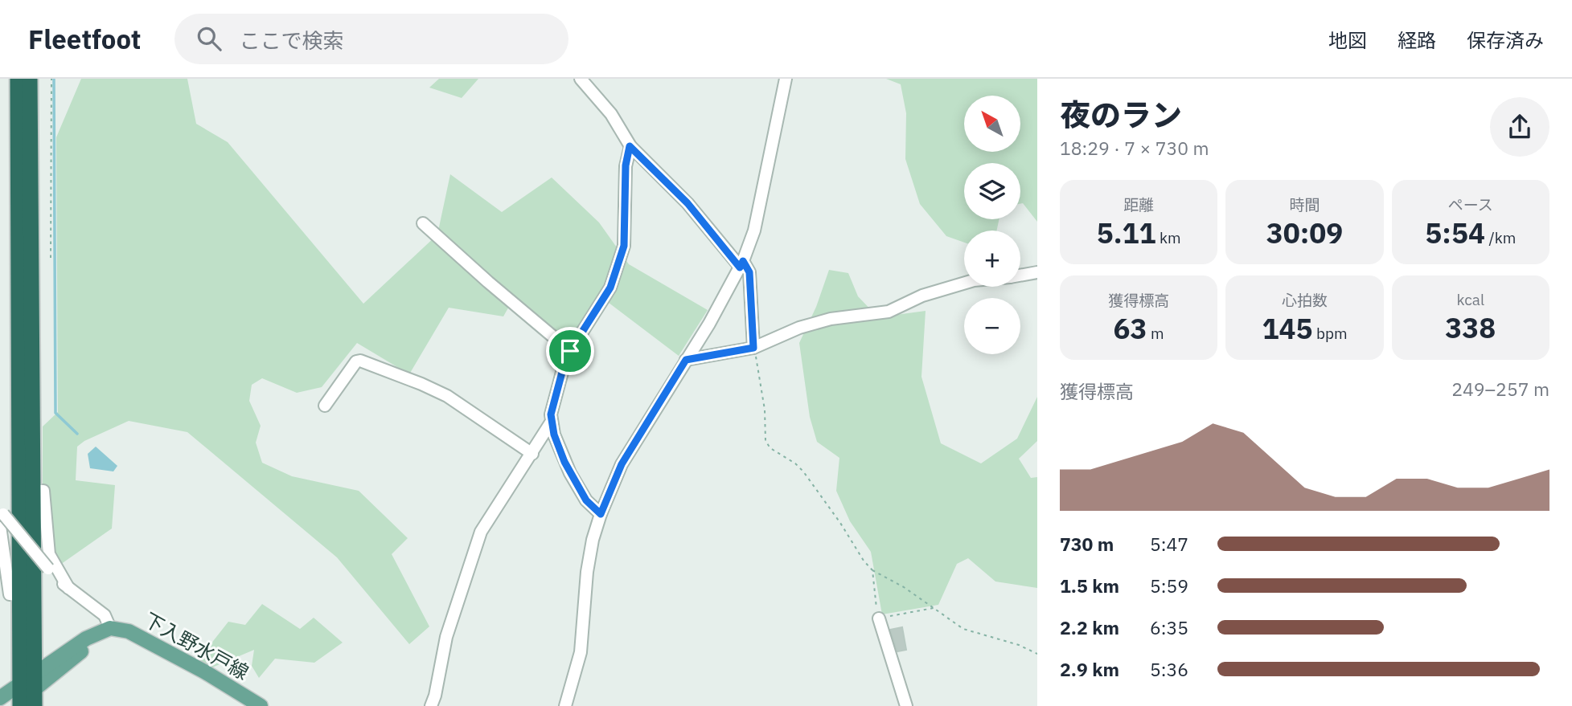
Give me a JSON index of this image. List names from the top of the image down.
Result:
{
  "streets": {
    "main road": ["下入野水戸線"]
  },
  "north": "top left",
  "page": {
    "header": "Fleetfoot",
    "search": "ここで検索",
    "nav": ["地図", "経路", "保存済み"],
    "heading": ["夜のラン", "18:29 · 7 × 730 m"],
    "map_buttons": ["+", "−"],
    "stats": [
      ["距離", "5.11 km"],
      ["時間", "30:09"],
      ["ペース", "5:54 /km"],
      ["獲得標高", "63 m"],
      ["心拍数", "145 bpm"],
      ["kcal", "338"]
    ],
    "chart": ["獲得標高", "249–257 m"],
    "list": [
      {
        "name": "730 m",
        "note": "5:47"
      },
      {
        "name": "1.5 km",
        "note": "5:59"
      },
      {
        "name": "2.2 km",
        "note": "6:35"
      },
      {
        "name": "2.9 km",
        "note": "5:36"
      }
    ]
  }
}
